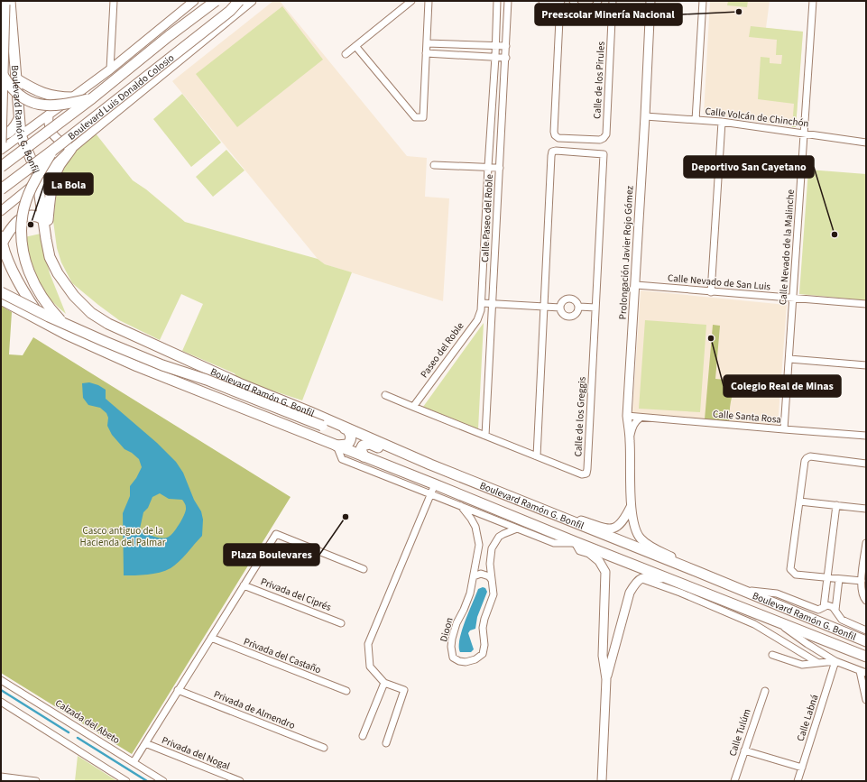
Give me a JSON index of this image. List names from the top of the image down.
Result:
{
  "streets": {
    "main road": ["Boulevard Luis Donaldo Colosio", "Boulevard Ramón G. Bonfil"],
    "street": [
      "Calle de los Pirules",
      "Calle Volcán de Chinchón",
      "Calle Paseo del Roble",
      "Calle Nevado de la Malinche",
      "Prolongación Javier Rojo Gómez",
      "Calle Nevado de San Luis",
      "Paseo del Roble",
      "Calle de los Greggis",
      "Calle Santa Rosa",
      "Privada del Ciprés",
      "Dioon",
      "Privada del Castaño",
      "Privada de Almendro",
      "Calle Labná",
      "Calzada del Abeto",
      "Calle Tulúm",
      "Privada del Nogal"
    ]
  },
  "crossings": [
    ["Calle Volcán de Chinchón", "Calle Nevado de la Malinche"],
    ["Calle Volcán de Chinchón", "Prolongación Javier Rojo Gómez"],
    ["Boulevard Ramón G. Bonfil", "Prolongación Javier Rojo Gómez"],
    ["Boulevard Ramón G. Bonfil", "Dioon"],
    ["Boulevard Ramón G. Bonfil", "Calle Labná"],
    ["Calle Paseo del Roble", "Paseo del Roble"],
    ["Calle Paseo del Roble", "Calle de los Greggis"],
    ["Calle Nevado de la Malinche", "Calle Nevado de San Luis"],
    ["Calle Nevado de la Malinche", "Calle Santa Rosa"],
    ["Prolongación Javier Rojo Gómez", "Calle Nevado de San Luis"],
    ["Prolongación Javier Rojo Gómez", "Calle Santa Rosa"]
  ],
  "parks": ["Casco antiguo de la Hacienda del Palmar"],
  "places": [
    "Preescolar Minería Nacional",
    "La Bola",
    "Deportivo San Cayetano",
    "Colegio Real de Minas",
    "Plaza Boulevares"
  ]
}
